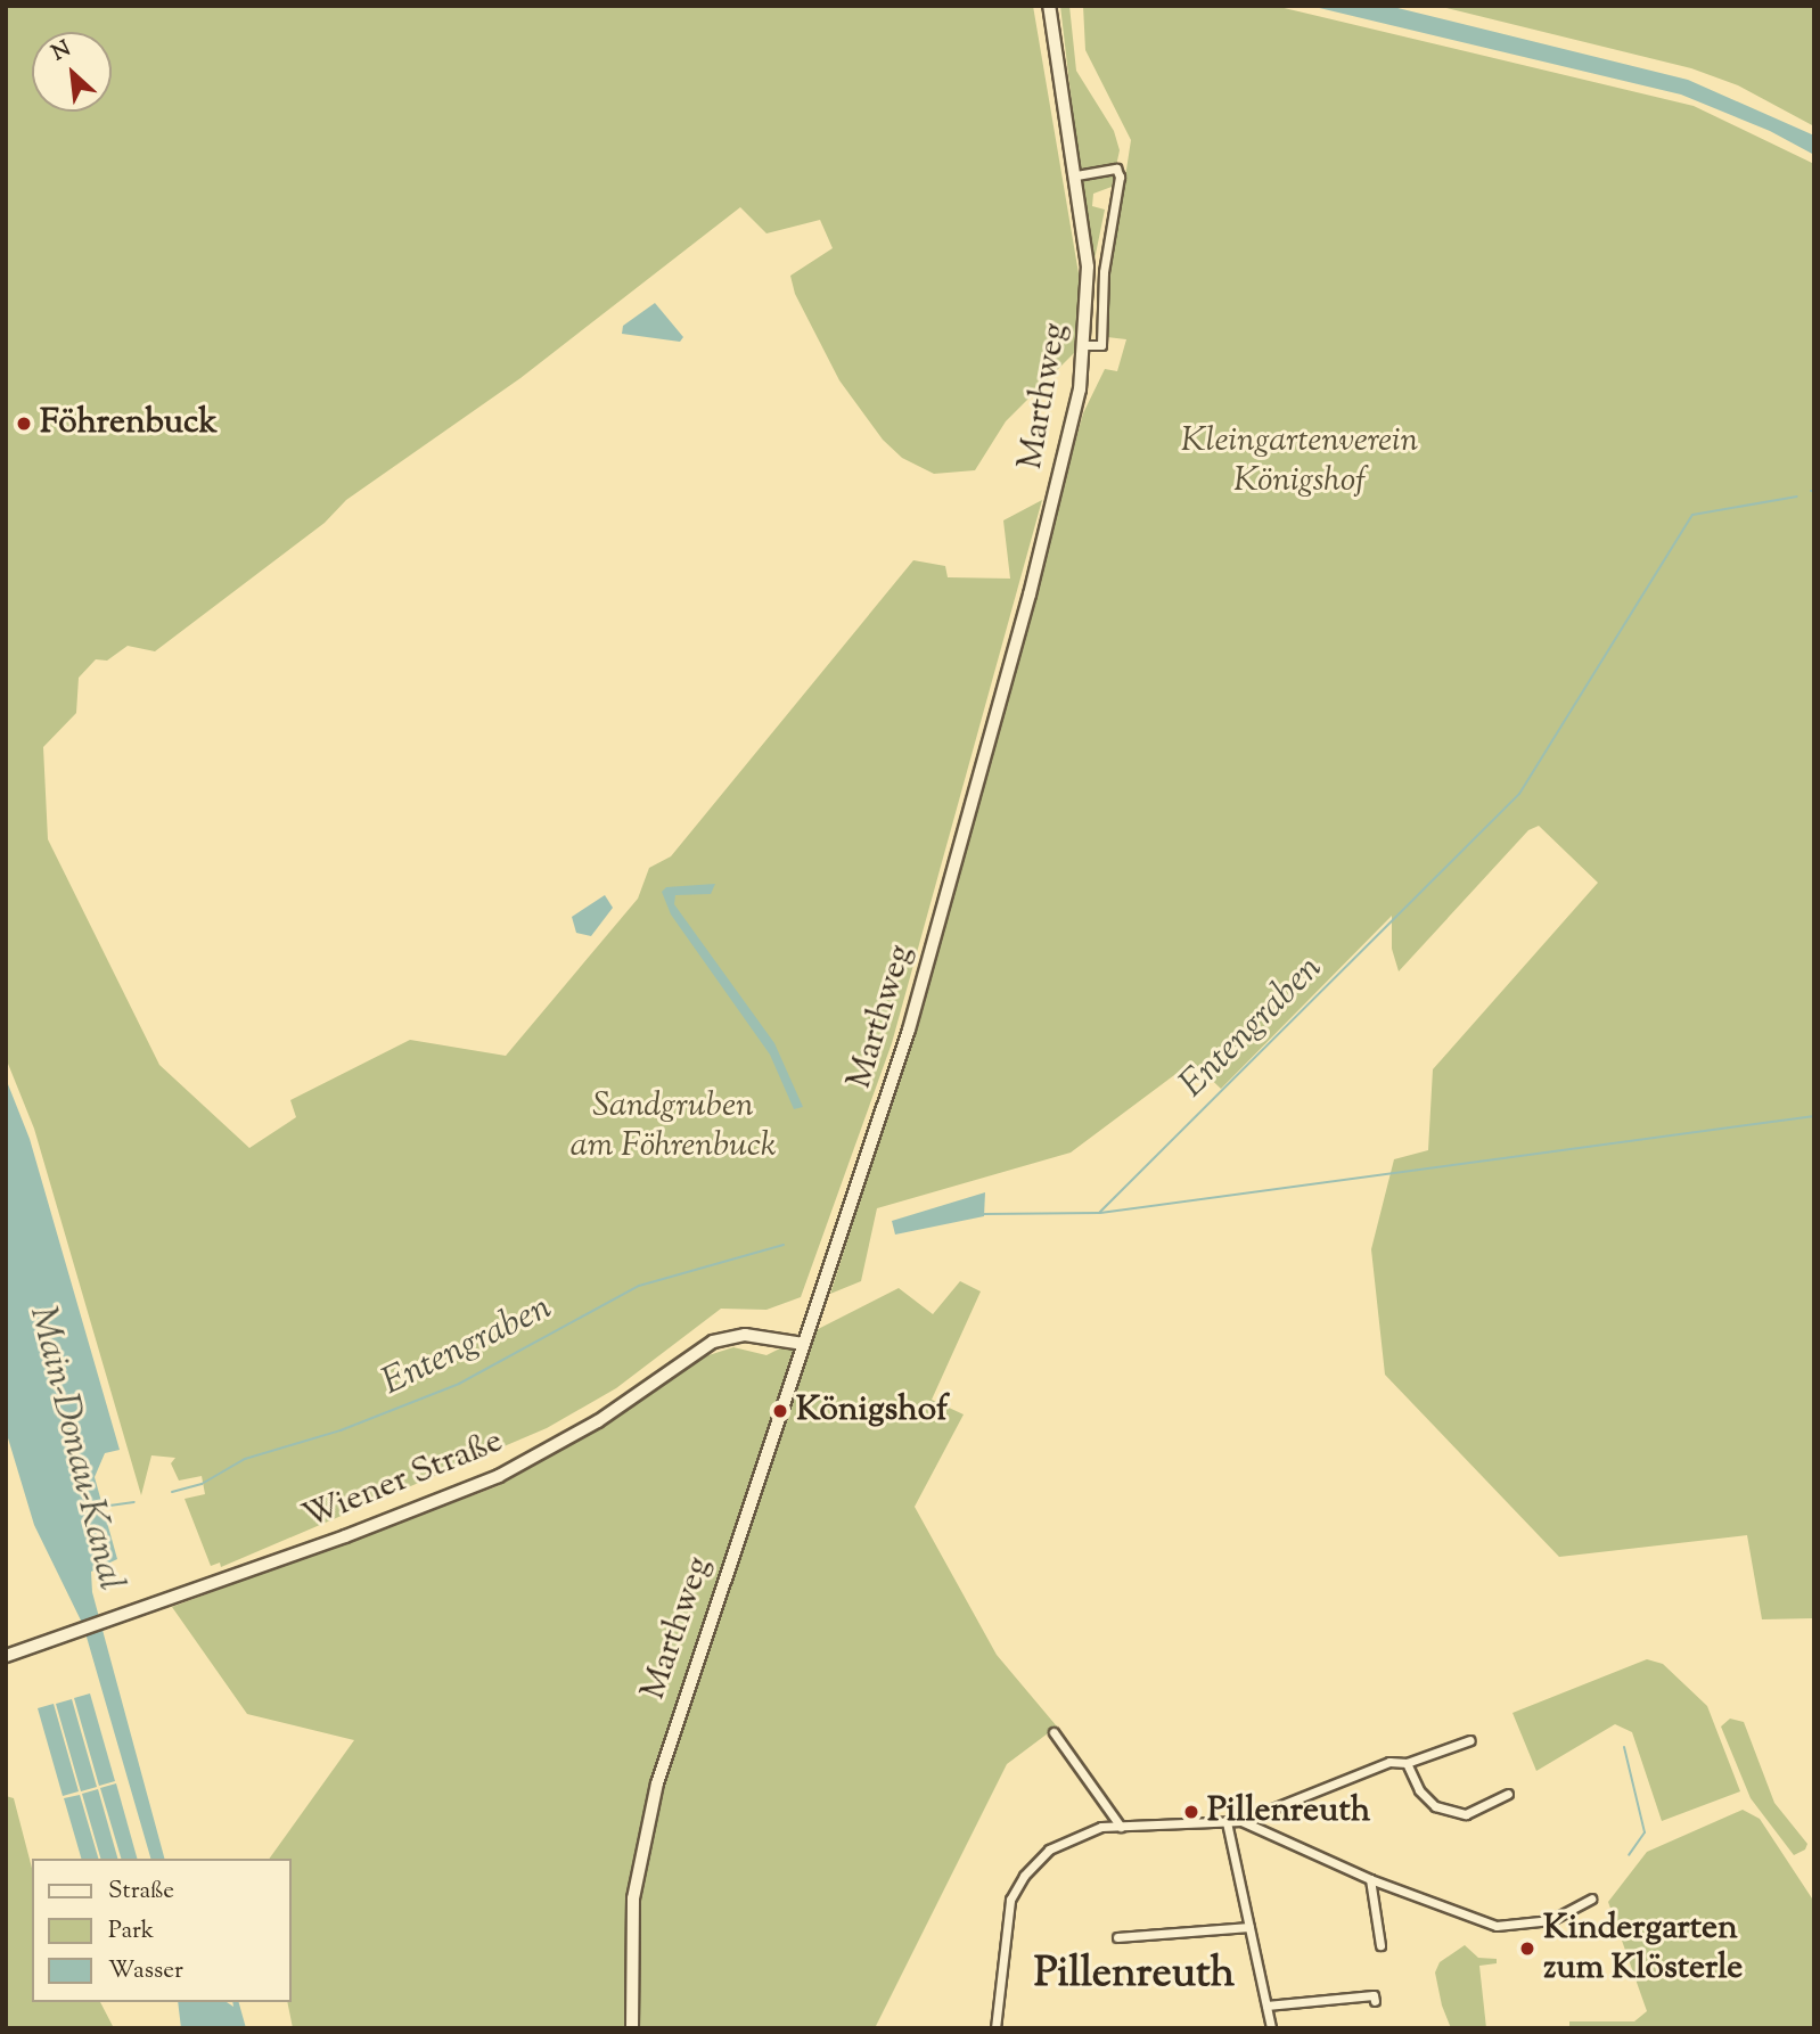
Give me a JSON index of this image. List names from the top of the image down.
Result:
{
  "streets": {
    "main road": ["Marthweg", "Wiener Straße"]
  },
  "crossings": [
    ["Marthweg", "Wiener Straße"]
  ],
  "districts": ["Pillenreuth"],
  "water": ["Entengraben", "Main-Donau-Kanal"],
  "parks": ["Kleingartenverein Königshof", "Sandgruben am Föhrenbuck"],
  "places": [
    "Föhrenbuck",
    "Königshof",
    "Pillenreuth",
    "Kindergarten zum Klösterle"
  ],
  "legend": ["Straße", "Park", "Wasser"],
  "north": "top left"
}
